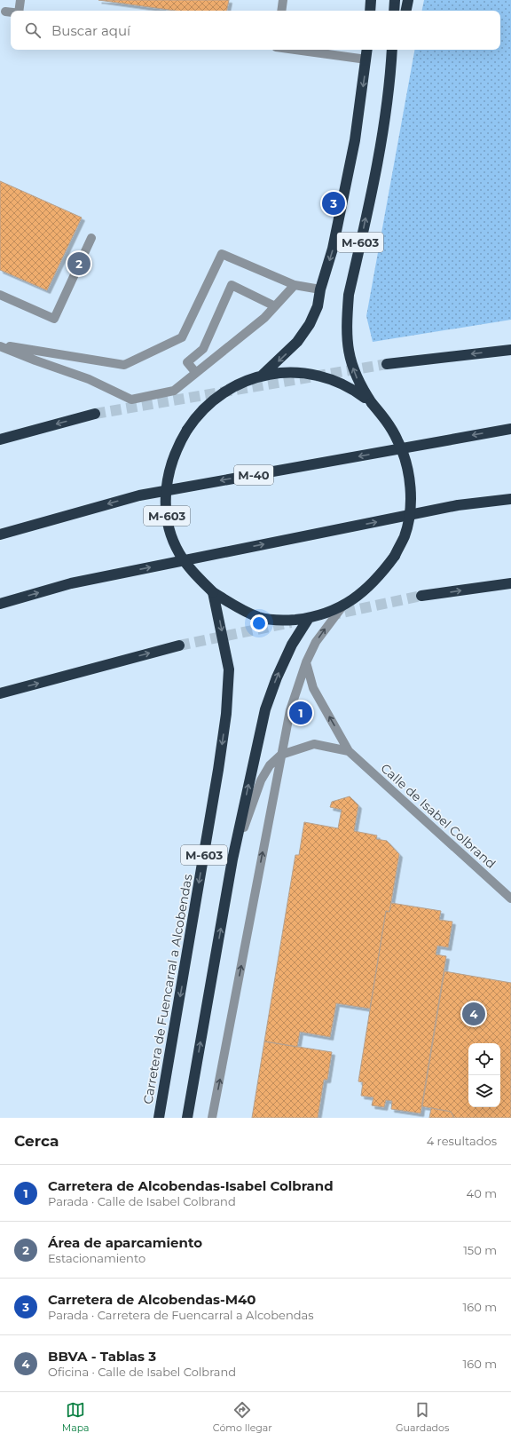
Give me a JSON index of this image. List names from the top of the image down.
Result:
{
  "streets": {
    "highway": ["M-603", "M-40", "Carretera de Fuencarral a Alcobendas"],
    "street": ["Calle de Isabel Colbrand"]
  },
  "crossings": [
    ["M-603", "Carretera de Fuencarral a Alcobendas"]
  ],
  "page": {
    "search": "Buscar aquí",
    "pins": [
      "3",
      "2",
      "1",
      "4"
    ],
    "heading": ["Cerca", "4 resultados"],
    "list": [
      {
        "mark": "1",
        "name": "Carretera de Alcobendas-Isabel Colbrand",
        "note": "Parada · Calle de Isabel Colbrand",
        "value": "40 m"
      },
      {
        "mark": "2",
        "name": "Área de aparcamiento",
        "note": "Estacionamiento",
        "value": "150 m"
      },
      {
        "mark": "3",
        "name": "Carretera de Alcobendas-M40",
        "note": "Parada · Carretera de Fuencarral a Alcobendas",
        "value": "160 m"
      },
      {
        "mark": "4",
        "name": "BBVA - Tablas 3",
        "note": "Oficina · Calle de Isabel Colbrand",
        "value": "160 m"
      }
    ],
    "nav": ["Mapa", "Cómo llegar", "Guardados"]
  }
}
